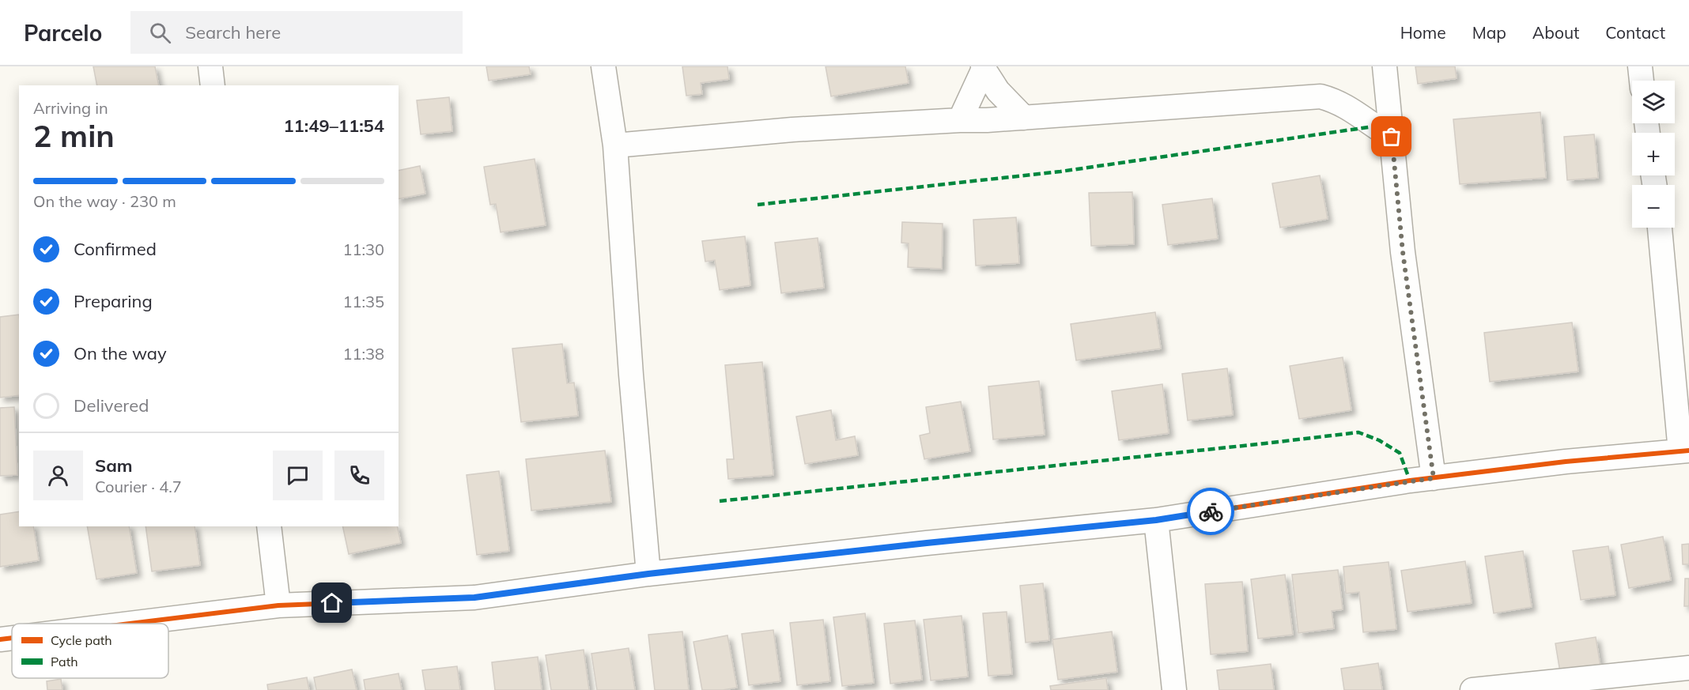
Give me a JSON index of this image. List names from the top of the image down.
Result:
{
  "legend": ["Cycle path", "Path"],
  "page": {
    "header": "Parcelo",
    "search": "Search here",
    "nav": [
      "Home",
      "Map",
      "About",
      "Contact"
    ],
    "map_buttons": ["+", "−"],
    "heading": ["2 min", "Arriving in", "11:49–11:54"],
    "panel": ["Sam", "Courier · 4.7"],
    "bar": "On the way · 230 m",
    "list": [
      ["Confirmed", "11:30"],
      ["Preparing", "11:35"],
      ["On the way", "11:38"],
      "Delivered"
    ]
  }
}
